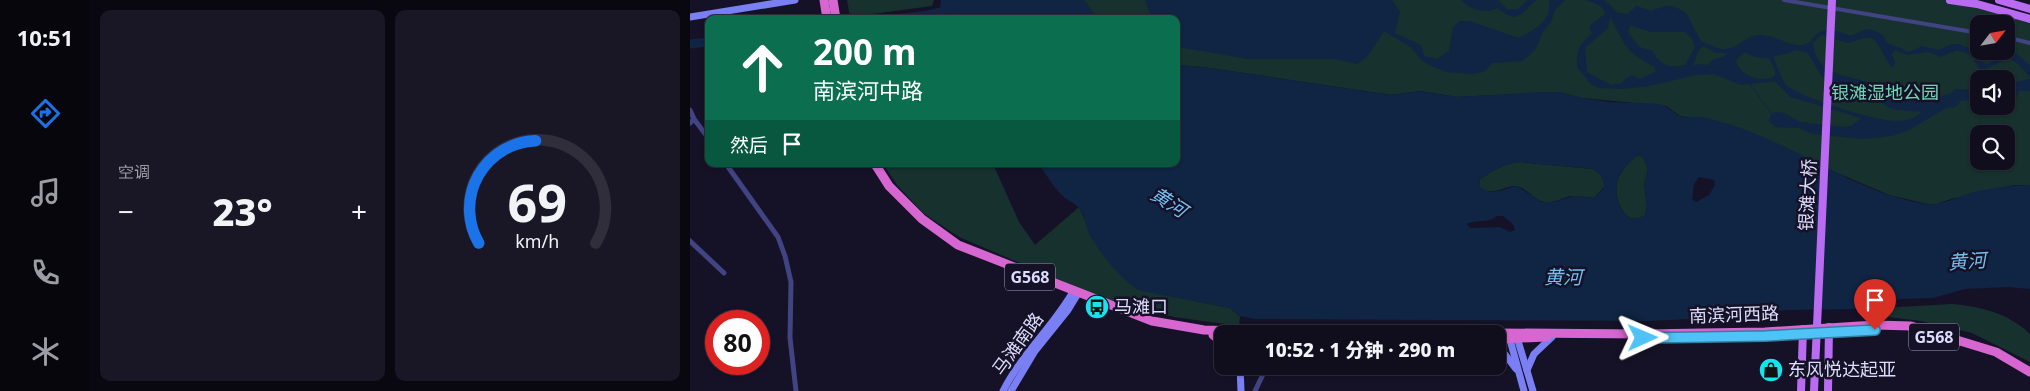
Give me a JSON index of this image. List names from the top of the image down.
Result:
{
  "streets": {
    "highway": ["G568", "南滨河西路"],
    "main road": ["银滩大桥", "马滩南路"]
  },
  "crossings": [
    ["G568", "南滨河西路"],
    ["南滨河西路", "马滩南路"]
  ],
  "water": ["黄河"],
  "parks": ["银滩湿地公园"],
  "places": {
    "bus stop": ["马滩口"],
    "shop": ["东风悦达起亚"]
  },
  "north": "top right",
  "page": {
    "tabs": "10:51",
    "tile": "空调",
    "turn": ["200 m", "南滨河中路"],
    "then": "然后",
    "heat": ["−", "23°", "+"],
    "limit": "80",
    "trip": "10:52 · 1 分钟 · 290 m",
    "gauge": ["69", "km/h"]
  }
}
